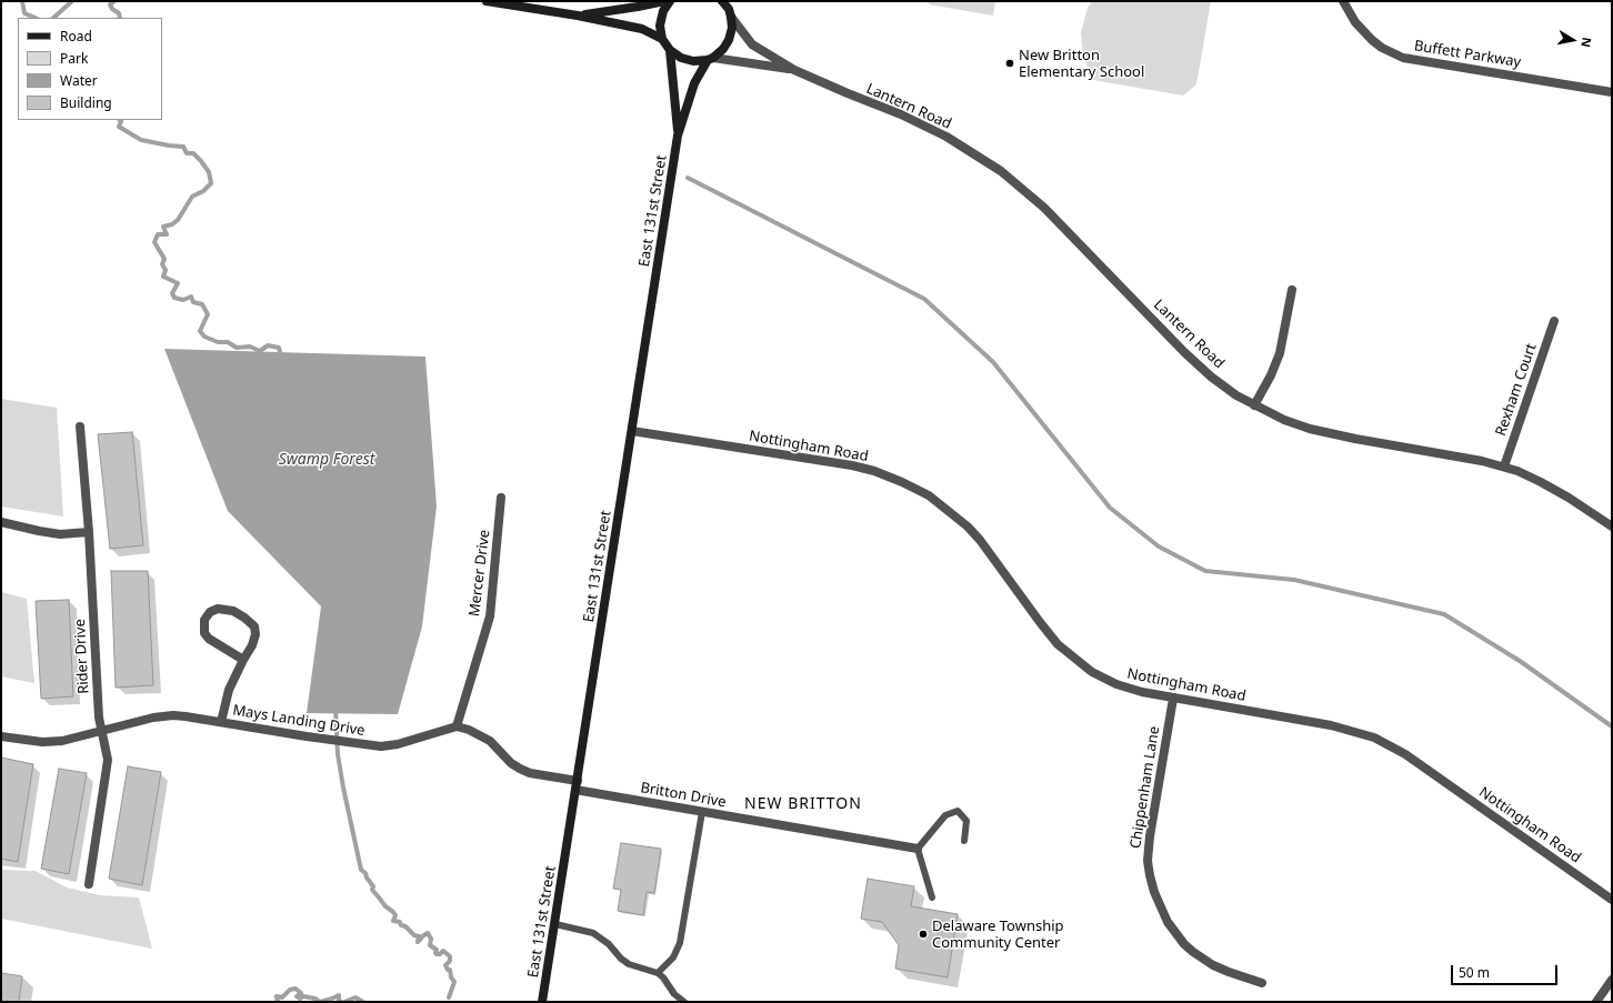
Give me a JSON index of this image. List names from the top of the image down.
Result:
{
  "streets": {
    "street": [
      "Buffett Parkway",
      "Lantern Road",
      "East 131st Street",
      "Rexham Court",
      "Nottingham Road",
      "Mercer Drive",
      "Rider Drive",
      "Mays Landing Drive",
      "Chippenham Lane",
      "Britton Drive"
    ]
  },
  "crossings": [
    ["Lantern Road", "East 131st Street"],
    ["Lantern Road", "Rexham Court"],
    ["East 131st Street", "Nottingham Road"],
    ["East 131st Street", "Britton Drive"],
    ["Nottingham Road", "Chippenham Lane"],
    ["Mercer Drive", "Mays Landing Drive"],
    ["Rider Drive", "Mays Landing Drive"]
  ],
  "districts": ["NEW BRITTON"],
  "water": ["Swamp Forest"],
  "places": ["New Britton Elementary School", "Delaware Township Community Center"],
  "legend": [
    "Road",
    "Park",
    "Water",
    "Building"
  ],
  "scale_bar": "50 m",
  "north": "right"
}
